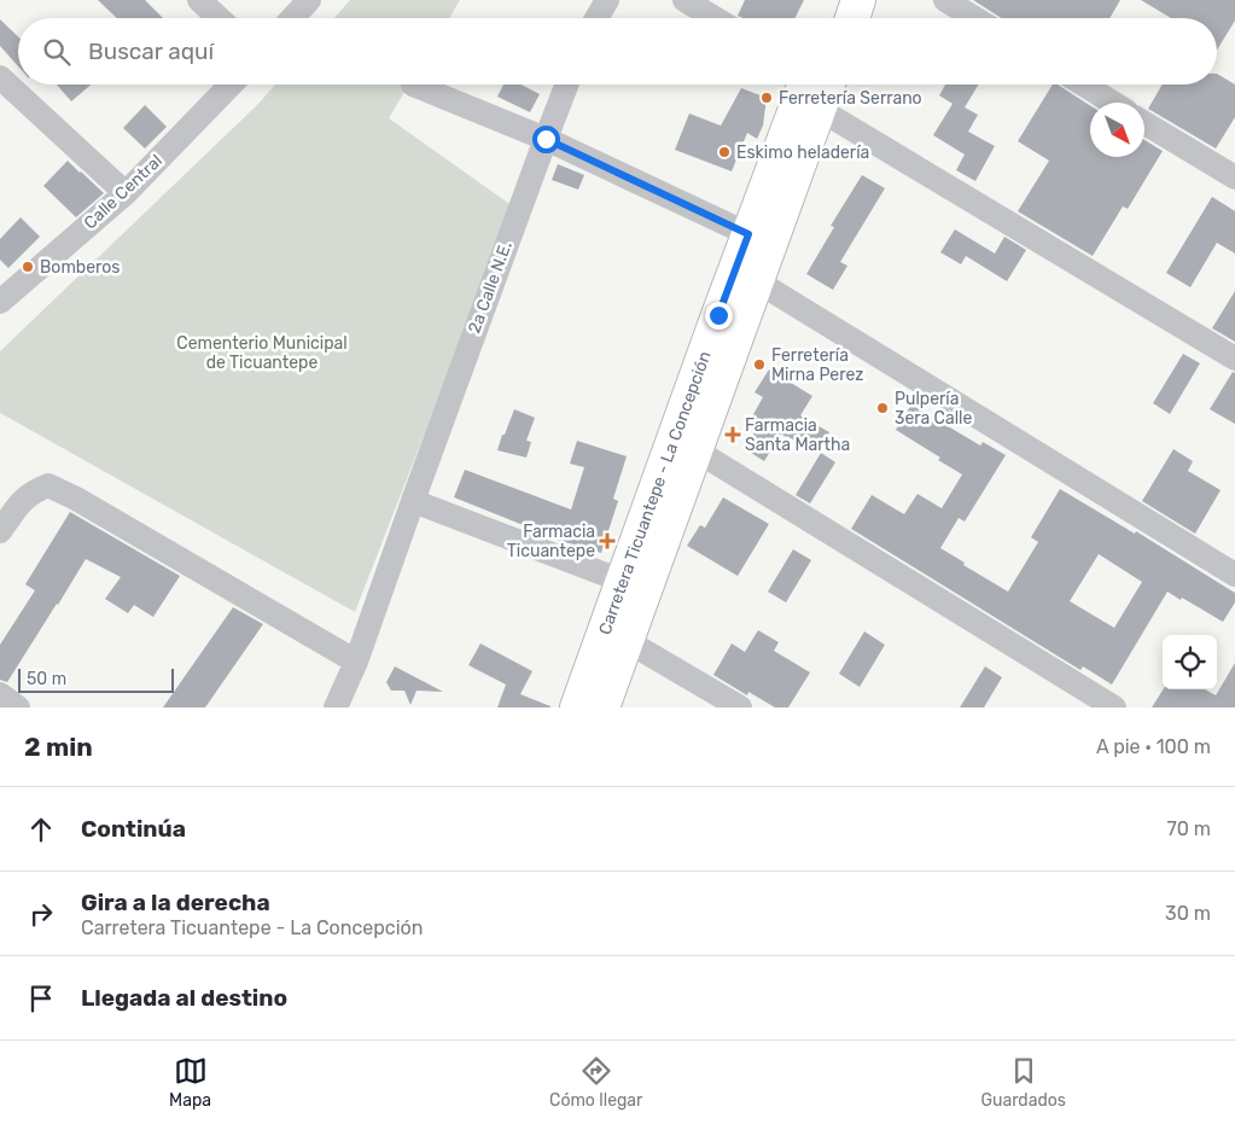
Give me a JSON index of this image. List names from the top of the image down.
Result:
{
  "streets": {
    "main road": ["Carretera Ticuantepe - La Concepción"],
    "street": ["Calle Central", "2a Calle N.E."]
  },
  "parks": ["Cementerio Municipal de Ticuantepe"],
  "places": {
    "other": [
      "Ferretería Serrano",
      "Eskimo heladería",
      "Bomberos",
      "Ferretería Mirna Perez",
      "Pulpería 3era Calle"
    ],
    "health": ["Farmacia Santa Martha", "Farmacia Ticuantepe"]
  },
  "scale_bar": "50 m",
  "north": "bottom right",
  "page": {
    "search": "Buscar aquí",
    "scale": "50 m",
    "heading": ["2 min", "A pie · 100 m"],
    "list": [
      ["Continúa", "70 m"],
      ["Gira a la derecha", "Carretera Ticuantepe - La Concepción", "30 m"],
      "Llegada al destino"
    ],
    "nav": ["Mapa", "Cómo llegar", "Guardados"]
  }
}
